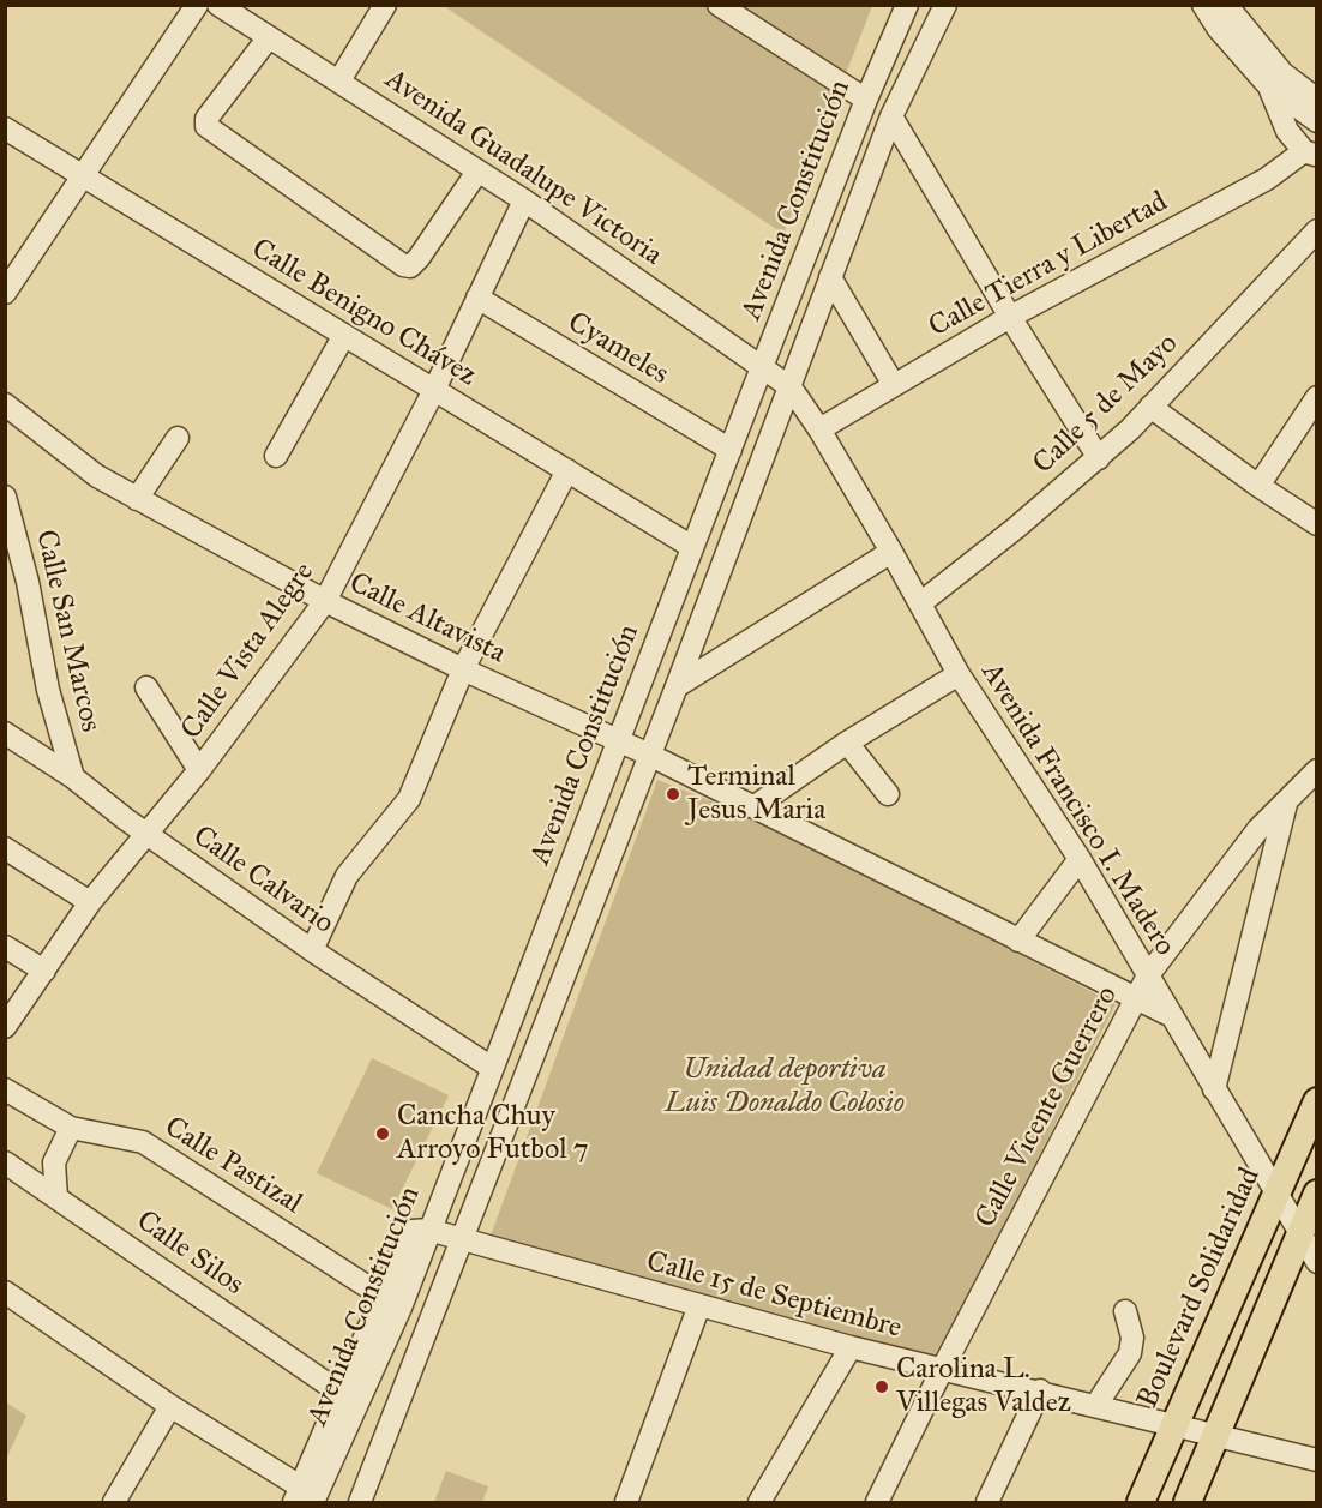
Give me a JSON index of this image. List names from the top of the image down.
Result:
{
  "streets": {
    "main road": ["Boulevard Solidaridad"],
    "street": [
      "Avenida Guadalupe Victoria",
      "Avenida Constitución",
      "Calle Tierra y Libertad",
      "Calle Benigno Chávez",
      "Cyameles",
      "Calle 5 de Mayo",
      "Calle Altavista",
      "Calle San Marcos",
      "Calle Vista Alegre",
      "Avenida Francisco I. Madero",
      "Calle Calvario",
      "Calle Vicente Guerrero",
      "Calle Pastizal",
      "Calle Silos",
      "Calle 15 de Septiembre"
    ]
  },
  "crossings": [
    ["Avenida Guadalupe Victoria", "Avenida Constitución"],
    ["Avenida Guadalupe Victoria", "Calle Vista Alegre"],
    ["Avenida Guadalupe Victoria", "Avenida Francisco I. Madero"],
    ["Avenida Constitución", "Calle Benigno Chávez"],
    ["Avenida Constitución", "Cyameles"],
    ["Avenida Constitución", "Calle Altavista"],
    ["Avenida Constitución", "Avenida Francisco I. Madero"],
    ["Avenida Constitución", "Calle Calvario"],
    ["Avenida Constitución", "Calle 15 de Septiembre"],
    ["Calle Tierra y Libertad", "Avenida Francisco I. Madero"],
    ["Calle Benigno Chávez", "Calle Vista Alegre"],
    ["Cyameles", "Calle Vista Alegre"],
    ["Calle 5 de Mayo", "Avenida Francisco I. Madero"],
    ["Calle Altavista", "Calle Vista Alegre"],
    ["Calle Altavista", "Avenida Francisco I. Madero"],
    ["Calle Altavista", "Calle Vicente Guerrero"],
    ["Calle San Marcos", "Calle Calvario"],
    ["Calle Vista Alegre", "Calle Calvario"],
    ["Avenida Francisco I. Madero", "Calle Vicente Guerrero"],
    ["Avenida Francisco I. Madero", "Boulevard Solidaridad"],
    ["Calle Vicente Guerrero", "Calle 15 de Septiembre"],
    ["Boulevard Solidaridad", "Calle 15 de Septiembre"]
  ],
  "parks": ["Unidad deportiva Luis Donaldo Colosio"],
  "places": ["Terminal Jesus Maria", "Cancha Chuy Arroyo Futbol 7", "Carolina L. Villegas Valdez"]
}
